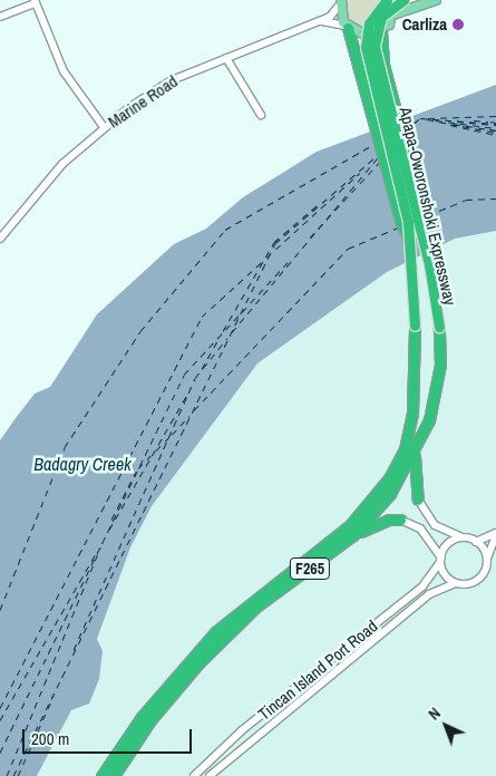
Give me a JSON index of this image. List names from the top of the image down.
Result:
{
  "streets": {
    "highway": ["Apapa-Oworonshoki Expressway", "F265"],
    "street": ["Marine Road", "Tincan Island Port Road"]
  },
  "water": ["Badagry Creek"],
  "places": ["Carliza"],
  "scale_bar": "200 m",
  "north": "top left"
}
